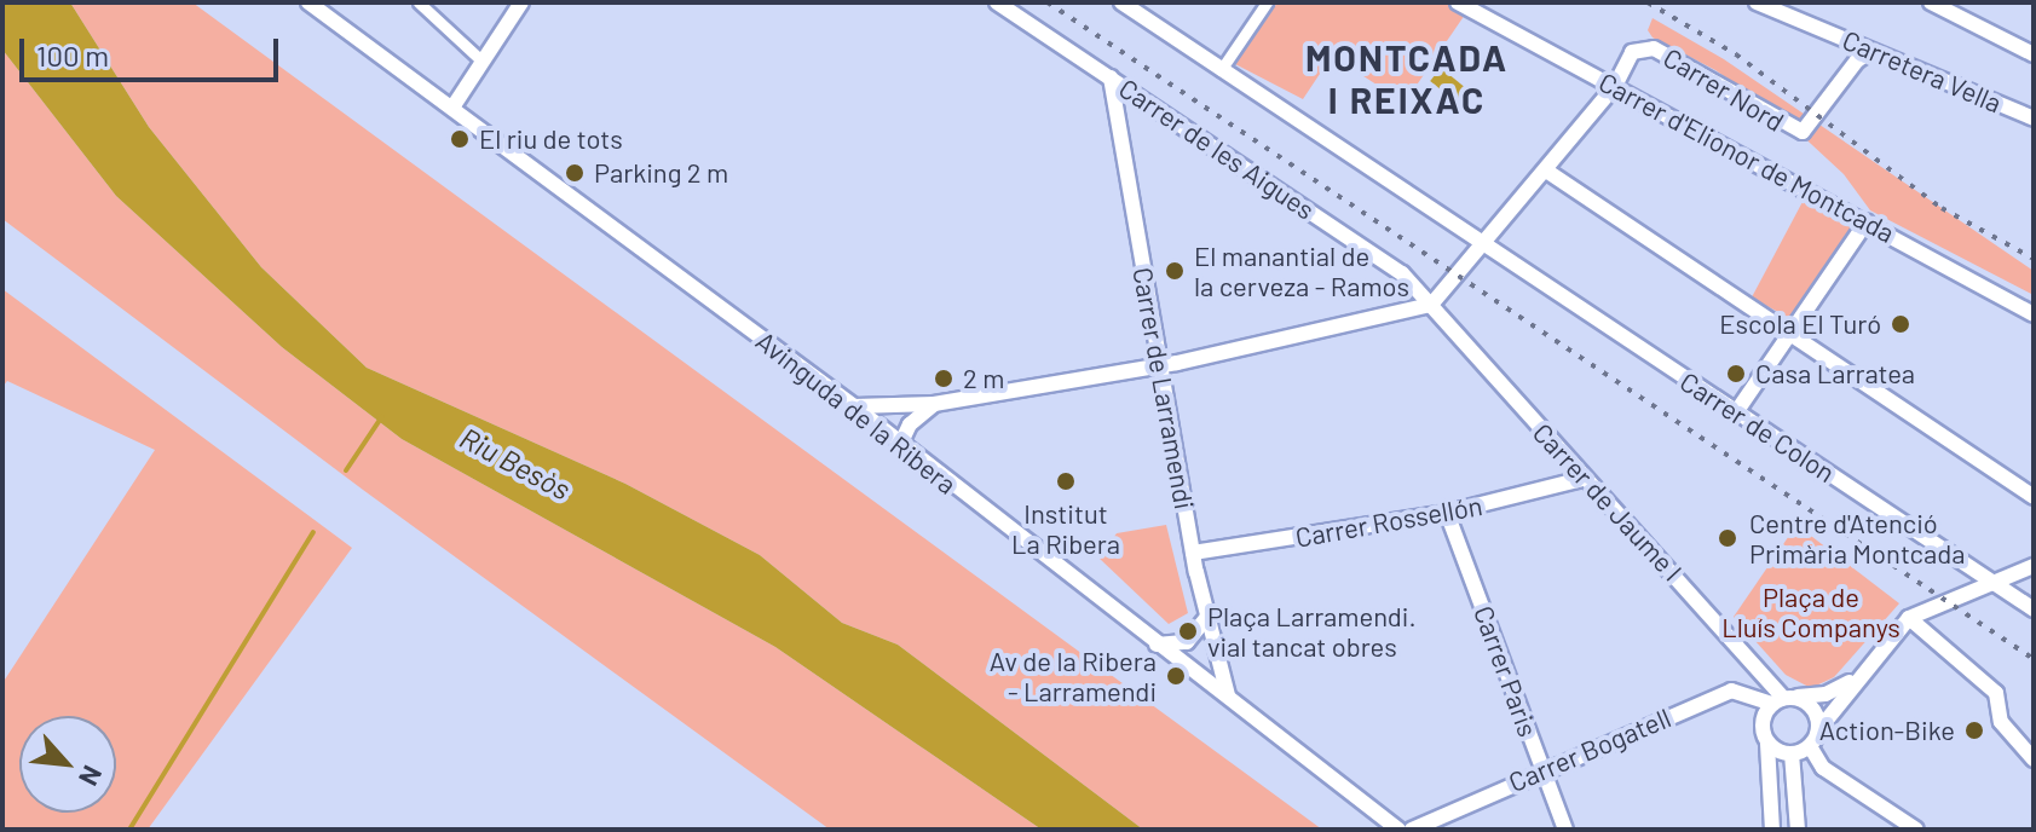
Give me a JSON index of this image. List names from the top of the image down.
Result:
{
  "streets": {
    "street": [
      "Carretera Vella",
      "Carrer Nord",
      "Carrer de les Aigues",
      "Carrer d'Elionor de Montcada",
      "Carrer de Larramendi",
      "Avinguda de la Ribera",
      "Carrer de Colon",
      "Carrer de Jaume I",
      "Carrer Rossellón",
      "Carrer Paris",
      "Carrer Bogatell"
    ]
  },
  "crossings": [
    ["Carretera Vella", "Carrer Nord"],
    ["Carrer Nord", "Carrer d'Elionor de Montcada"],
    ["Carrer de les Aigues", "Carrer de Larramendi"],
    ["Carrer de les Aigues", "Carrer de Jaume I"],
    ["Carrer de Larramendi", "Avinguda de la Ribera"],
    ["Carrer de Larramendi", "Carrer Rossellón"],
    ["Carrer de Jaume I", "Carrer Rossellón"],
    ["Carrer de Jaume I", "Carrer Bogatell"],
    ["Carrer Rossellón", "Carrer Paris"],
    ["Carrer Paris", "Carrer Bogatell"]
  ],
  "districts": ["MONTCADA I REIXAC"],
  "water": ["Riu Besòs"],
  "parks": ["Plaça de Lluís Companys"],
  "places": [
    "El riu de tots",
    "Parking 2 m",
    "El manantial de la cerveza - Ramos",
    "Escola El Turó",
    "Casa Larratea",
    "2 m",
    "Institut La Ribera",
    "Centre d'Atenció Primària Montcada",
    "Plaça Larramendi. vial tancat obres",
    "Av de la Ribera - Larramendi",
    "Action-Bike"
  ],
  "scale_bar": "100 m",
  "north": "bottom right"
}
